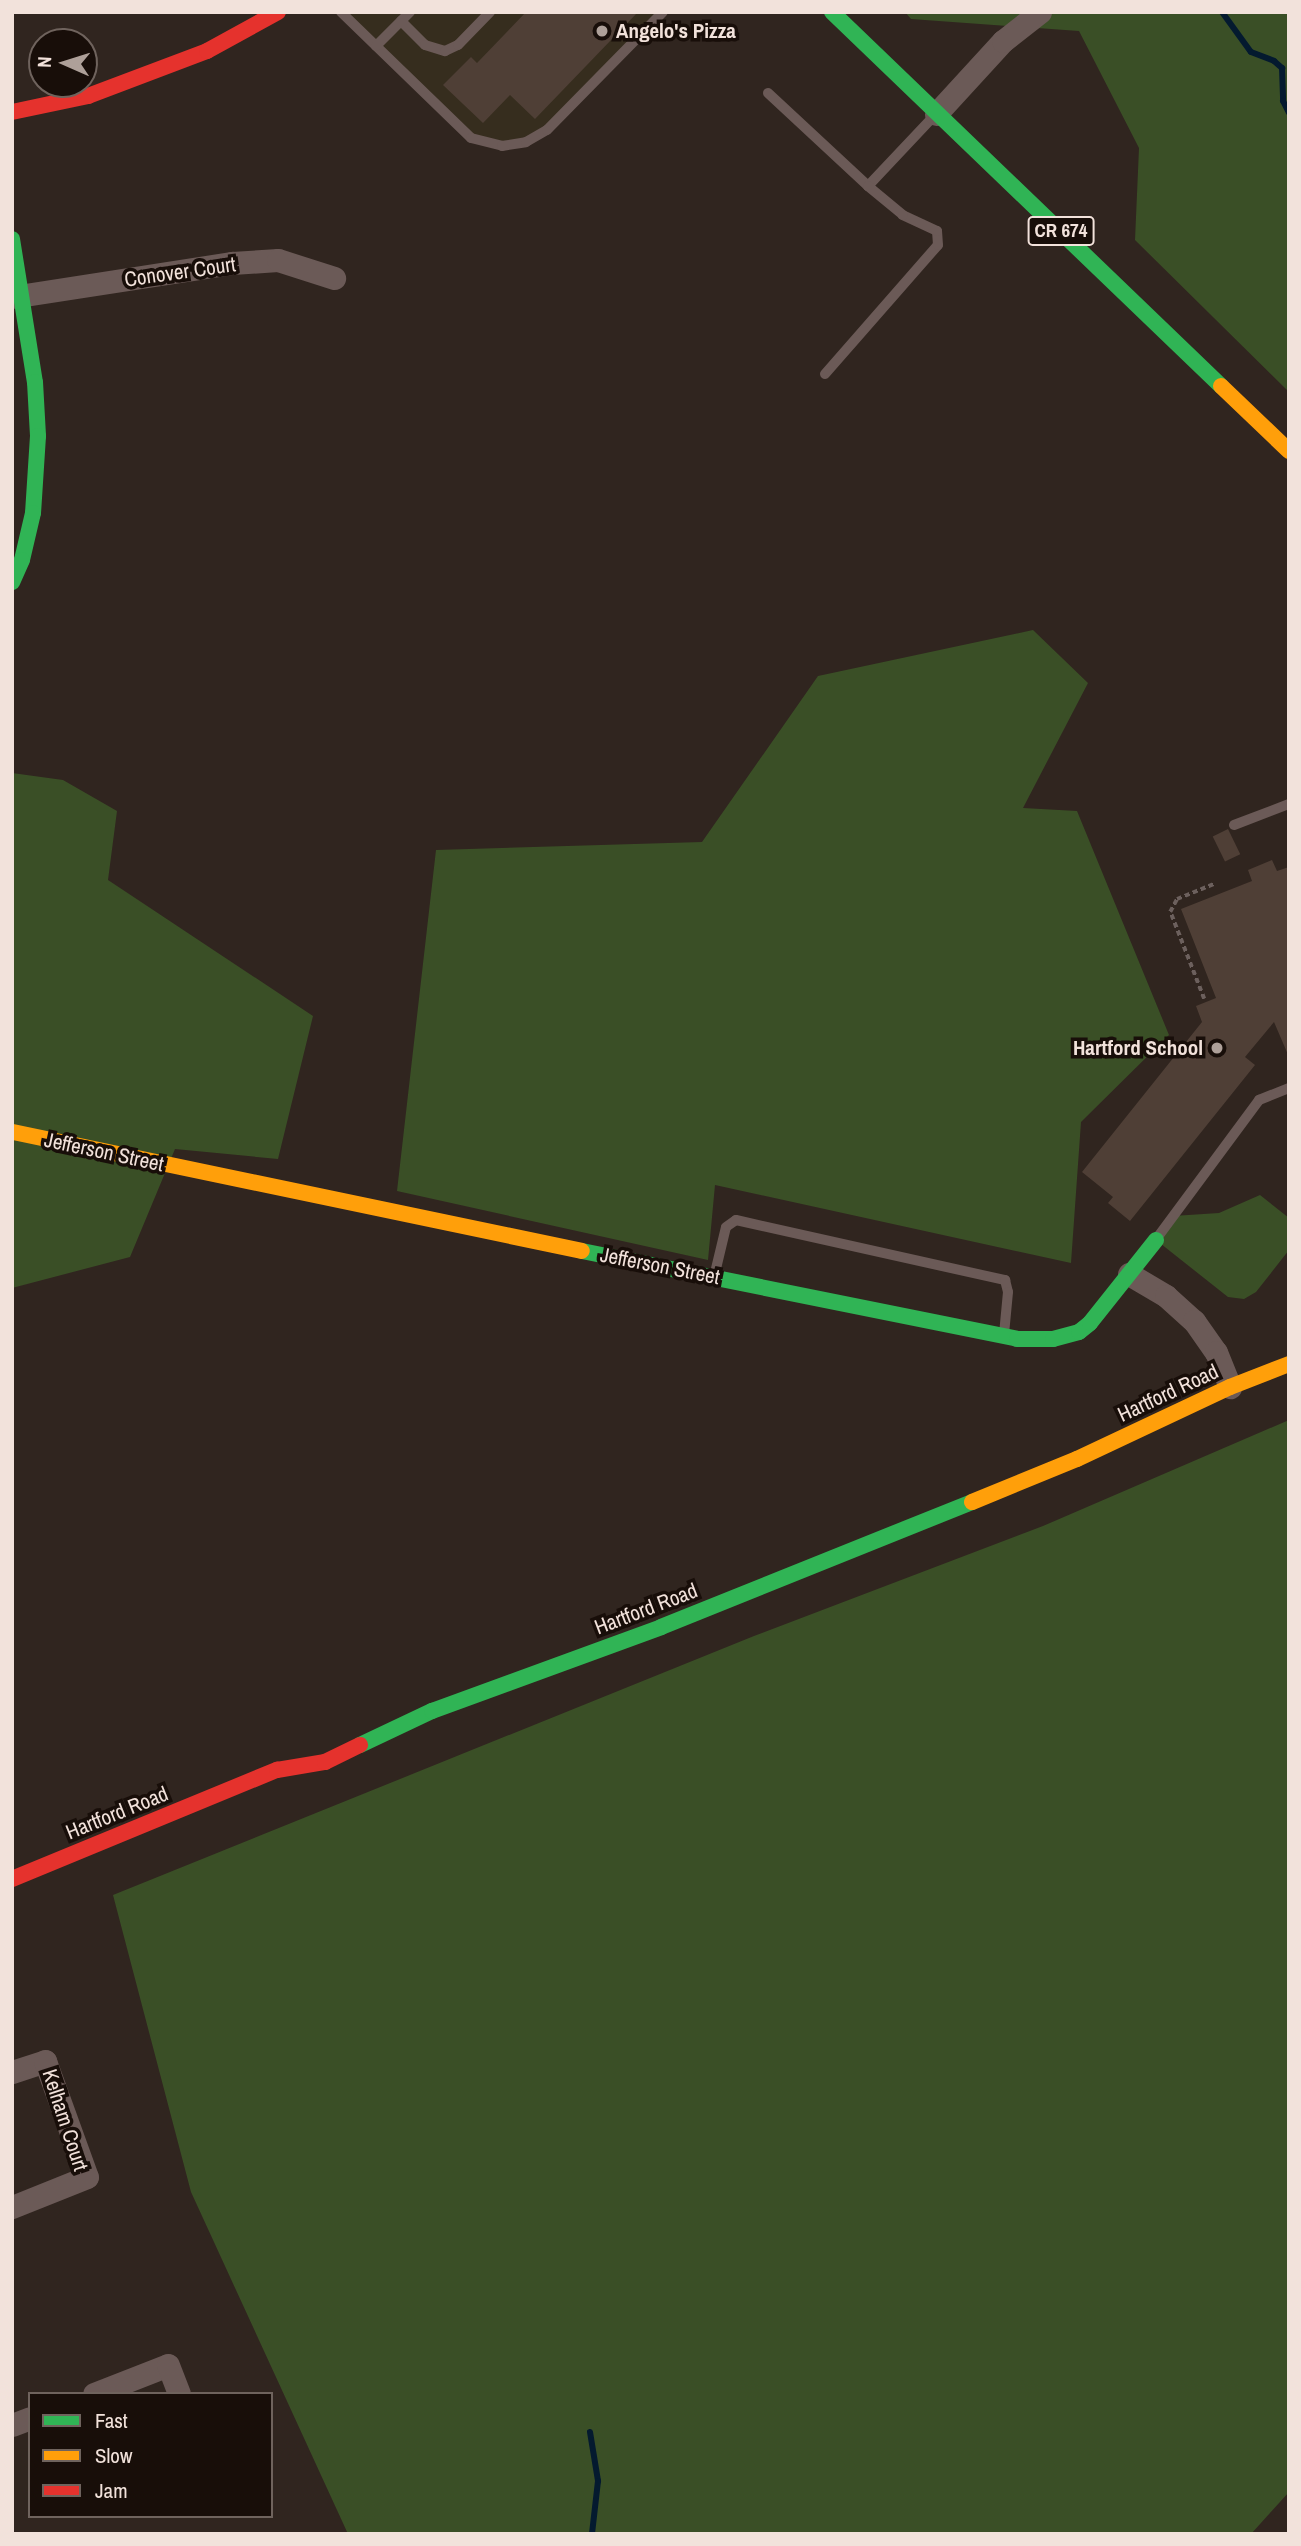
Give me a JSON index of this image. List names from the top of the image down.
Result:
{
  "streets": {
    "street": [
      "CR 674",
      "Conover Court",
      "Jefferson Street",
      "Hartford Road",
      "Kelham Court"
    ]
  },
  "places": ["Angelo's Pizza", "Hartford School"],
  "legend": ["Fast", "Slow", "Jam"],
  "north": "left"
}
